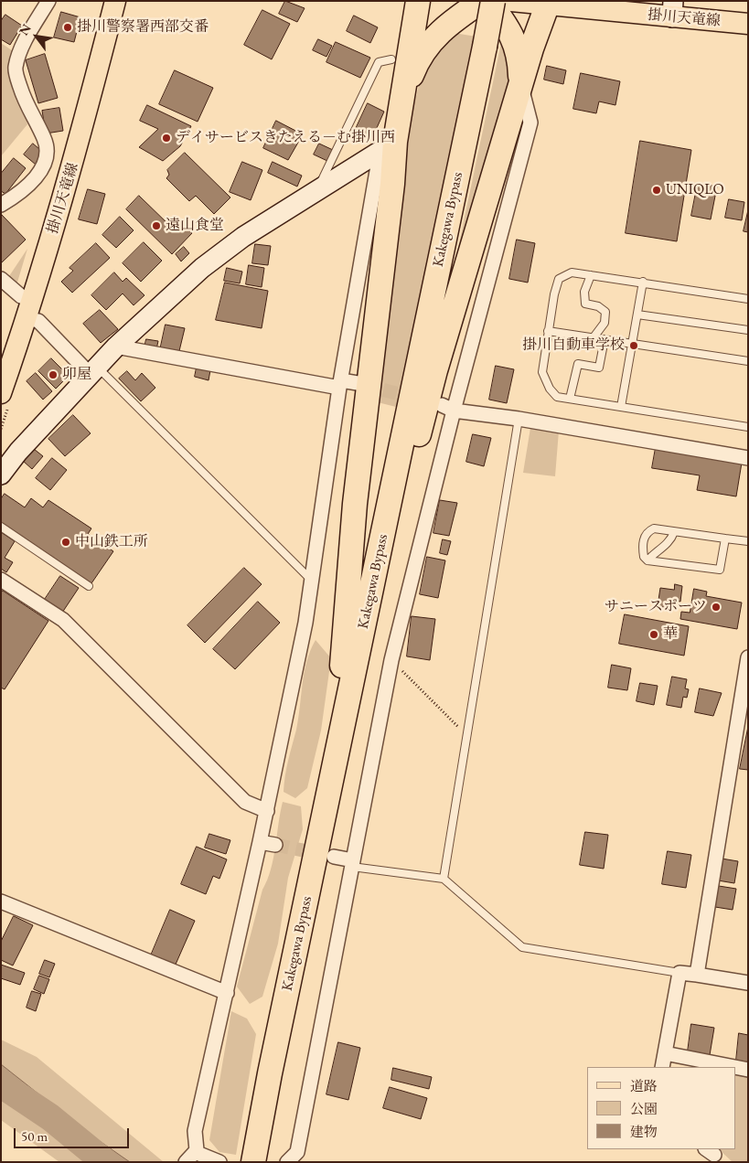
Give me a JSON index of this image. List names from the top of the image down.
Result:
{
  "streets": {
    "highway": ["Kakegawa Bypass"],
    "main road": ["掛川天竜線"]
  },
  "places": [
    "掛川警察署西部交番",
    "デイサービスきたえる－む掛川西",
    "UNIQLO",
    "遠山食堂",
    "掛川自動車学校",
    "卯屋",
    "中山鉄工所",
    "サニースポーツ",
    "華"
  ],
  "legend": ["道路", "公園", "建物"],
  "scale_bar": "50 m",
  "north": "top left"
}
